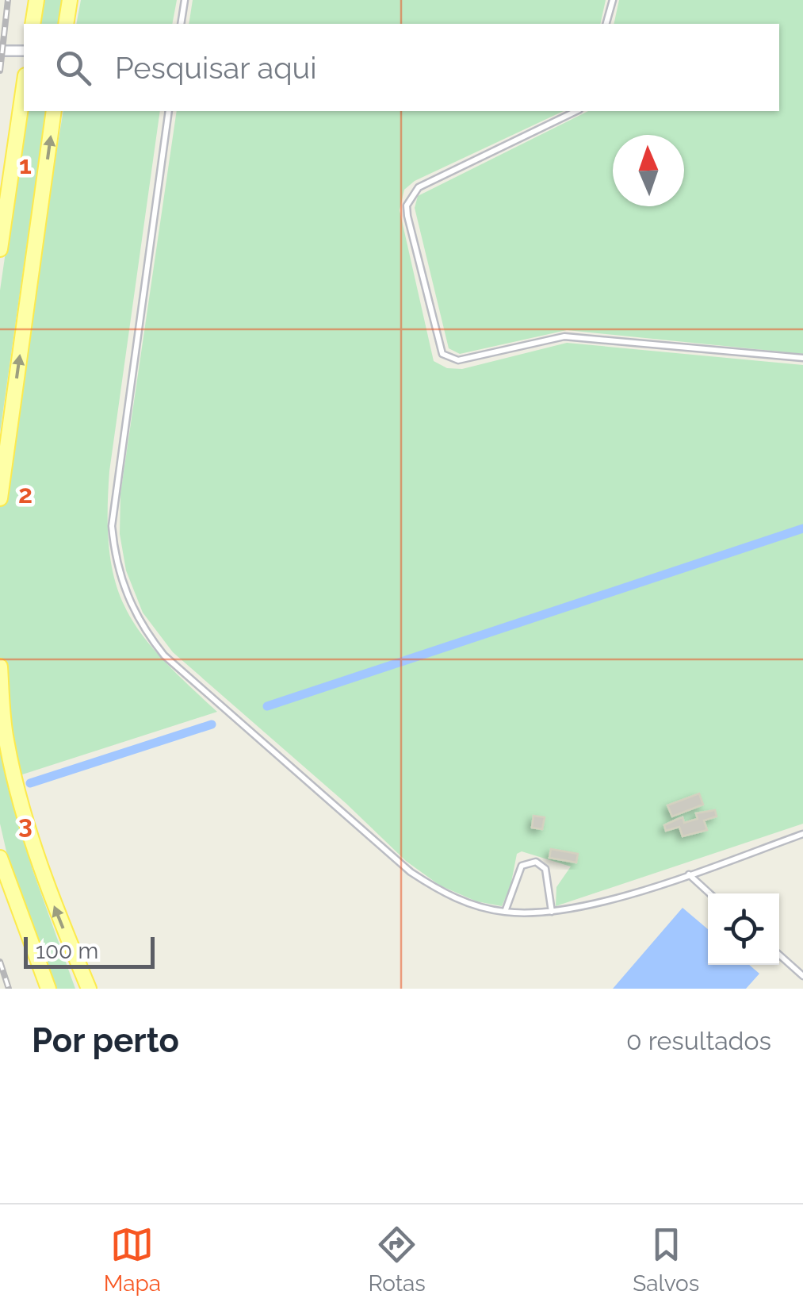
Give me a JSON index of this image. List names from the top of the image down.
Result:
{
  "scale_bar": "100 m",
  "north": "top",
  "page": {
    "search": "Pesquisar aqui",
    "scale": "100 m",
    "heading": ["Por perto", "0 resultados"],
    "nav": ["Mapa", "Rotas", "Salvos"]
  },
  "grid": {
    "rows": ["1", "2", "3"]
  }
}
